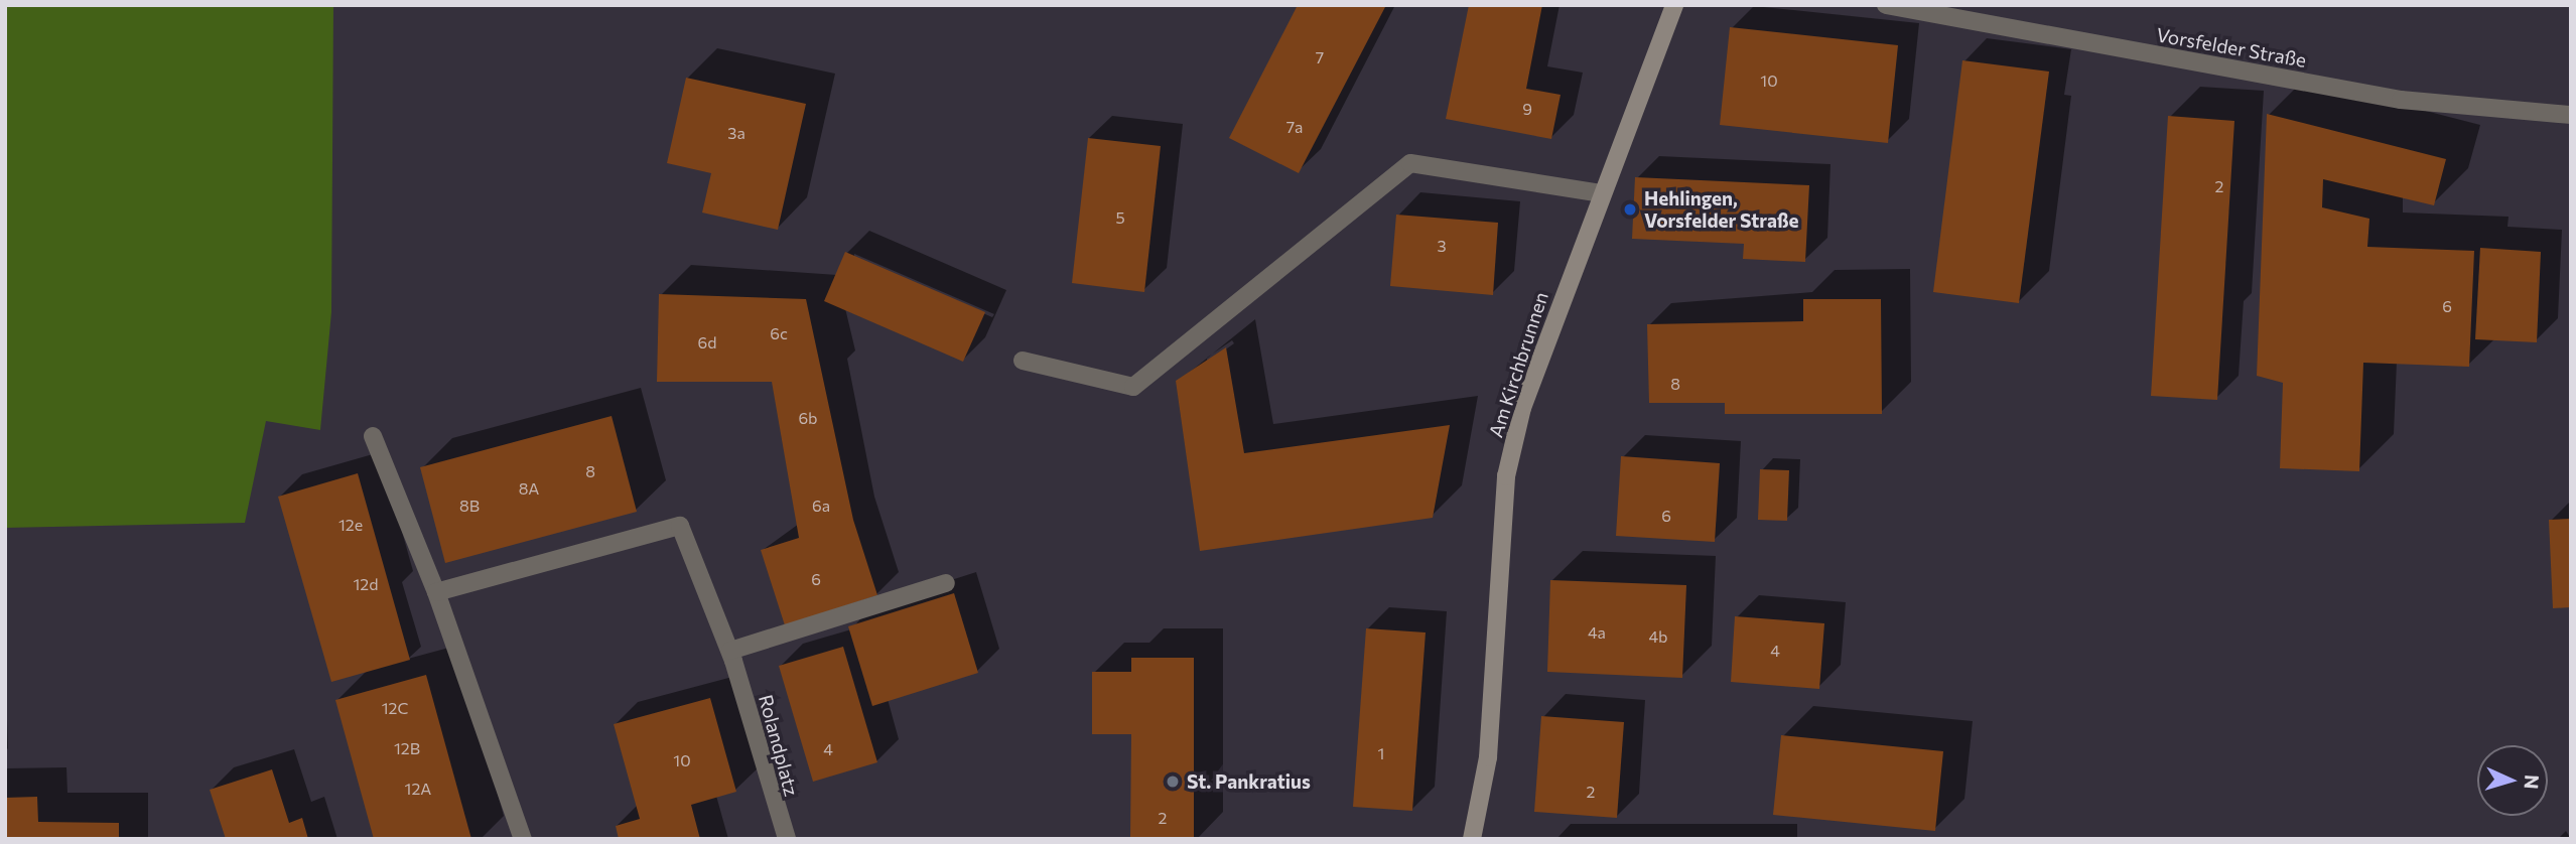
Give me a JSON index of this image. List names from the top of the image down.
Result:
{
  "streets": {
    "main road": ["Am Kirchbrunnen"],
    "street": ["Vorsfelder Straße", "Rolandplatz"]
  },
  "places": ["Hehlingen, Vorsfelder Straße", "St. Pankratius"],
  "house_numbers": [
    "7",
    "10",
    "9",
    "7a",
    "3a",
    "2",
    "5",
    "3",
    "6",
    "6c",
    "6d",
    "8",
    "6b",
    "8",
    "8A",
    "8B",
    "6a",
    "6",
    "12e",
    "6",
    "12d",
    "4a",
    "4b",
    "4",
    "12C",
    "12B",
    "4",
    "1",
    "10",
    "12A",
    "2",
    "2"
  ],
  "north": "right"
}
